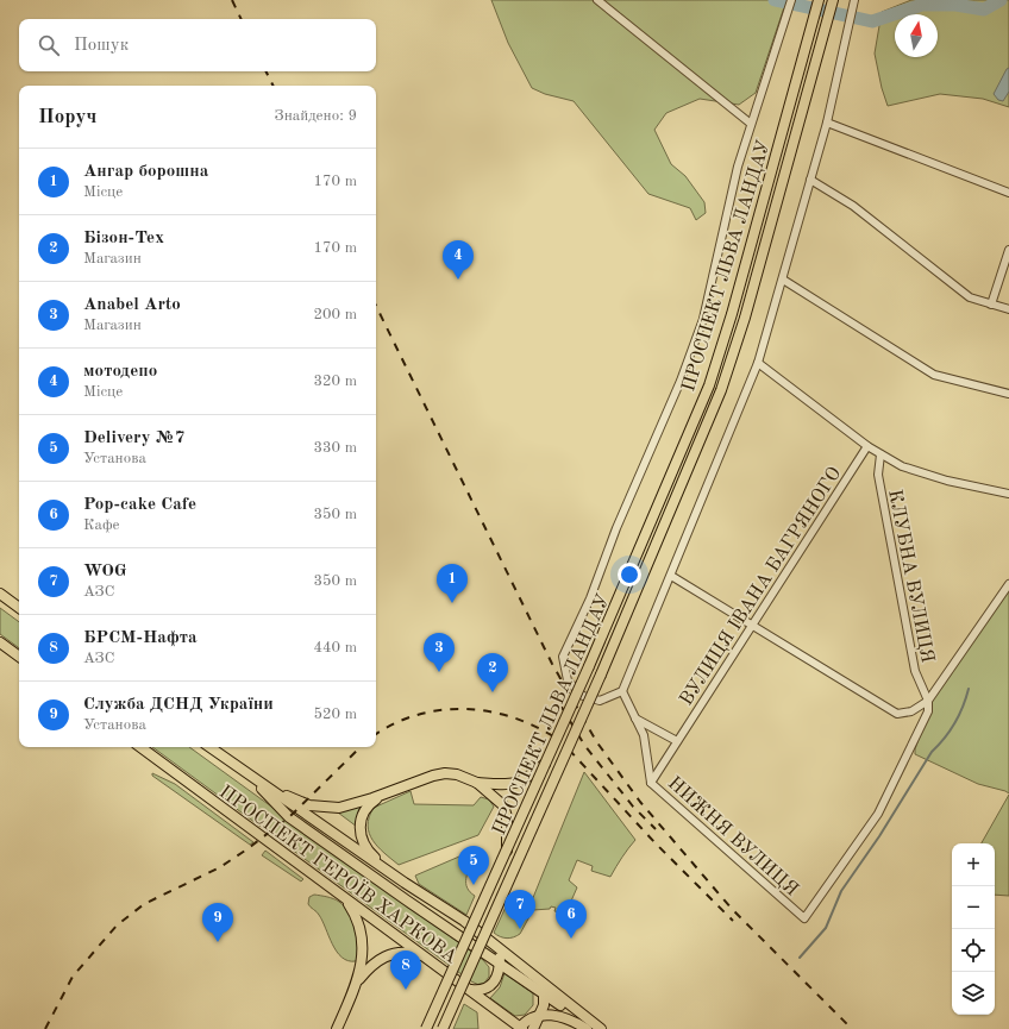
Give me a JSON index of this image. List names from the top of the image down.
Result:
{
  "streets": {
    "main road": ["ПРОСПЕКТ ЛЬВА ЛАНДАУ", "ПРОСПЕКТ ГЕРОЇВ ХАРКОВА"],
    "street": ["КЛУБНА ВУЛИЦЯ", "ВУЛИЦЯ ІВАНА БАГРЯНОГО", "НИЖНЯ ВУЛИЦЯ"]
  },
  "crossings": [
    ["КЛУБНА ВУЛИЦЯ", "НИЖНЯ ВУЛИЦЯ"],
    ["ВУЛИЦЯ ІВАНА БАГРЯНОГО", "НИЖНЯ ВУЛИЦЯ"]
  ],
  "north": "top",
  "page": {
    "search": "Пошук",
    "heading": ["Поруч", "Знайдено: 9"],
    "list": [
      {
        "mark": "1",
        "name": "Ангар борошна",
        "note": "Місце",
        "value": "170 m"
      },
      {
        "mark": "2",
        "name": "Бізон-Тех",
        "note": "Магазин",
        "value": "170 m"
      },
      {
        "mark": "3",
        "name": "Anabel Arto",
        "note": "Магазин",
        "value": "200 m"
      },
      {
        "mark": "4",
        "name": "мотодепо",
        "note": "Місце",
        "value": "320 m"
      },
      {
        "mark": "5",
        "name": "Delivery №7",
        "note": "Установа",
        "value": "330 m"
      },
      {
        "mark": "6",
        "name": "Pop-cake Cafe",
        "note": "Кафе",
        "value": "350 m"
      },
      {
        "mark": "7",
        "name": "WOG",
        "note": "АЗС",
        "value": "350 m"
      },
      {
        "mark": "8",
        "name": "БРСМ-Нафта",
        "note": "АЗС",
        "value": "440 m"
      },
      {
        "mark": "9",
        "name": "Служба ДСНД України",
        "note": "Установа",
        "value": "520 m"
      }
    ],
    "pins": [
      "4",
      "1",
      "3",
      "2",
      "5",
      "7",
      "6",
      "9",
      "8"
    ],
    "map_buttons": ["+", "−"]
  }
}
